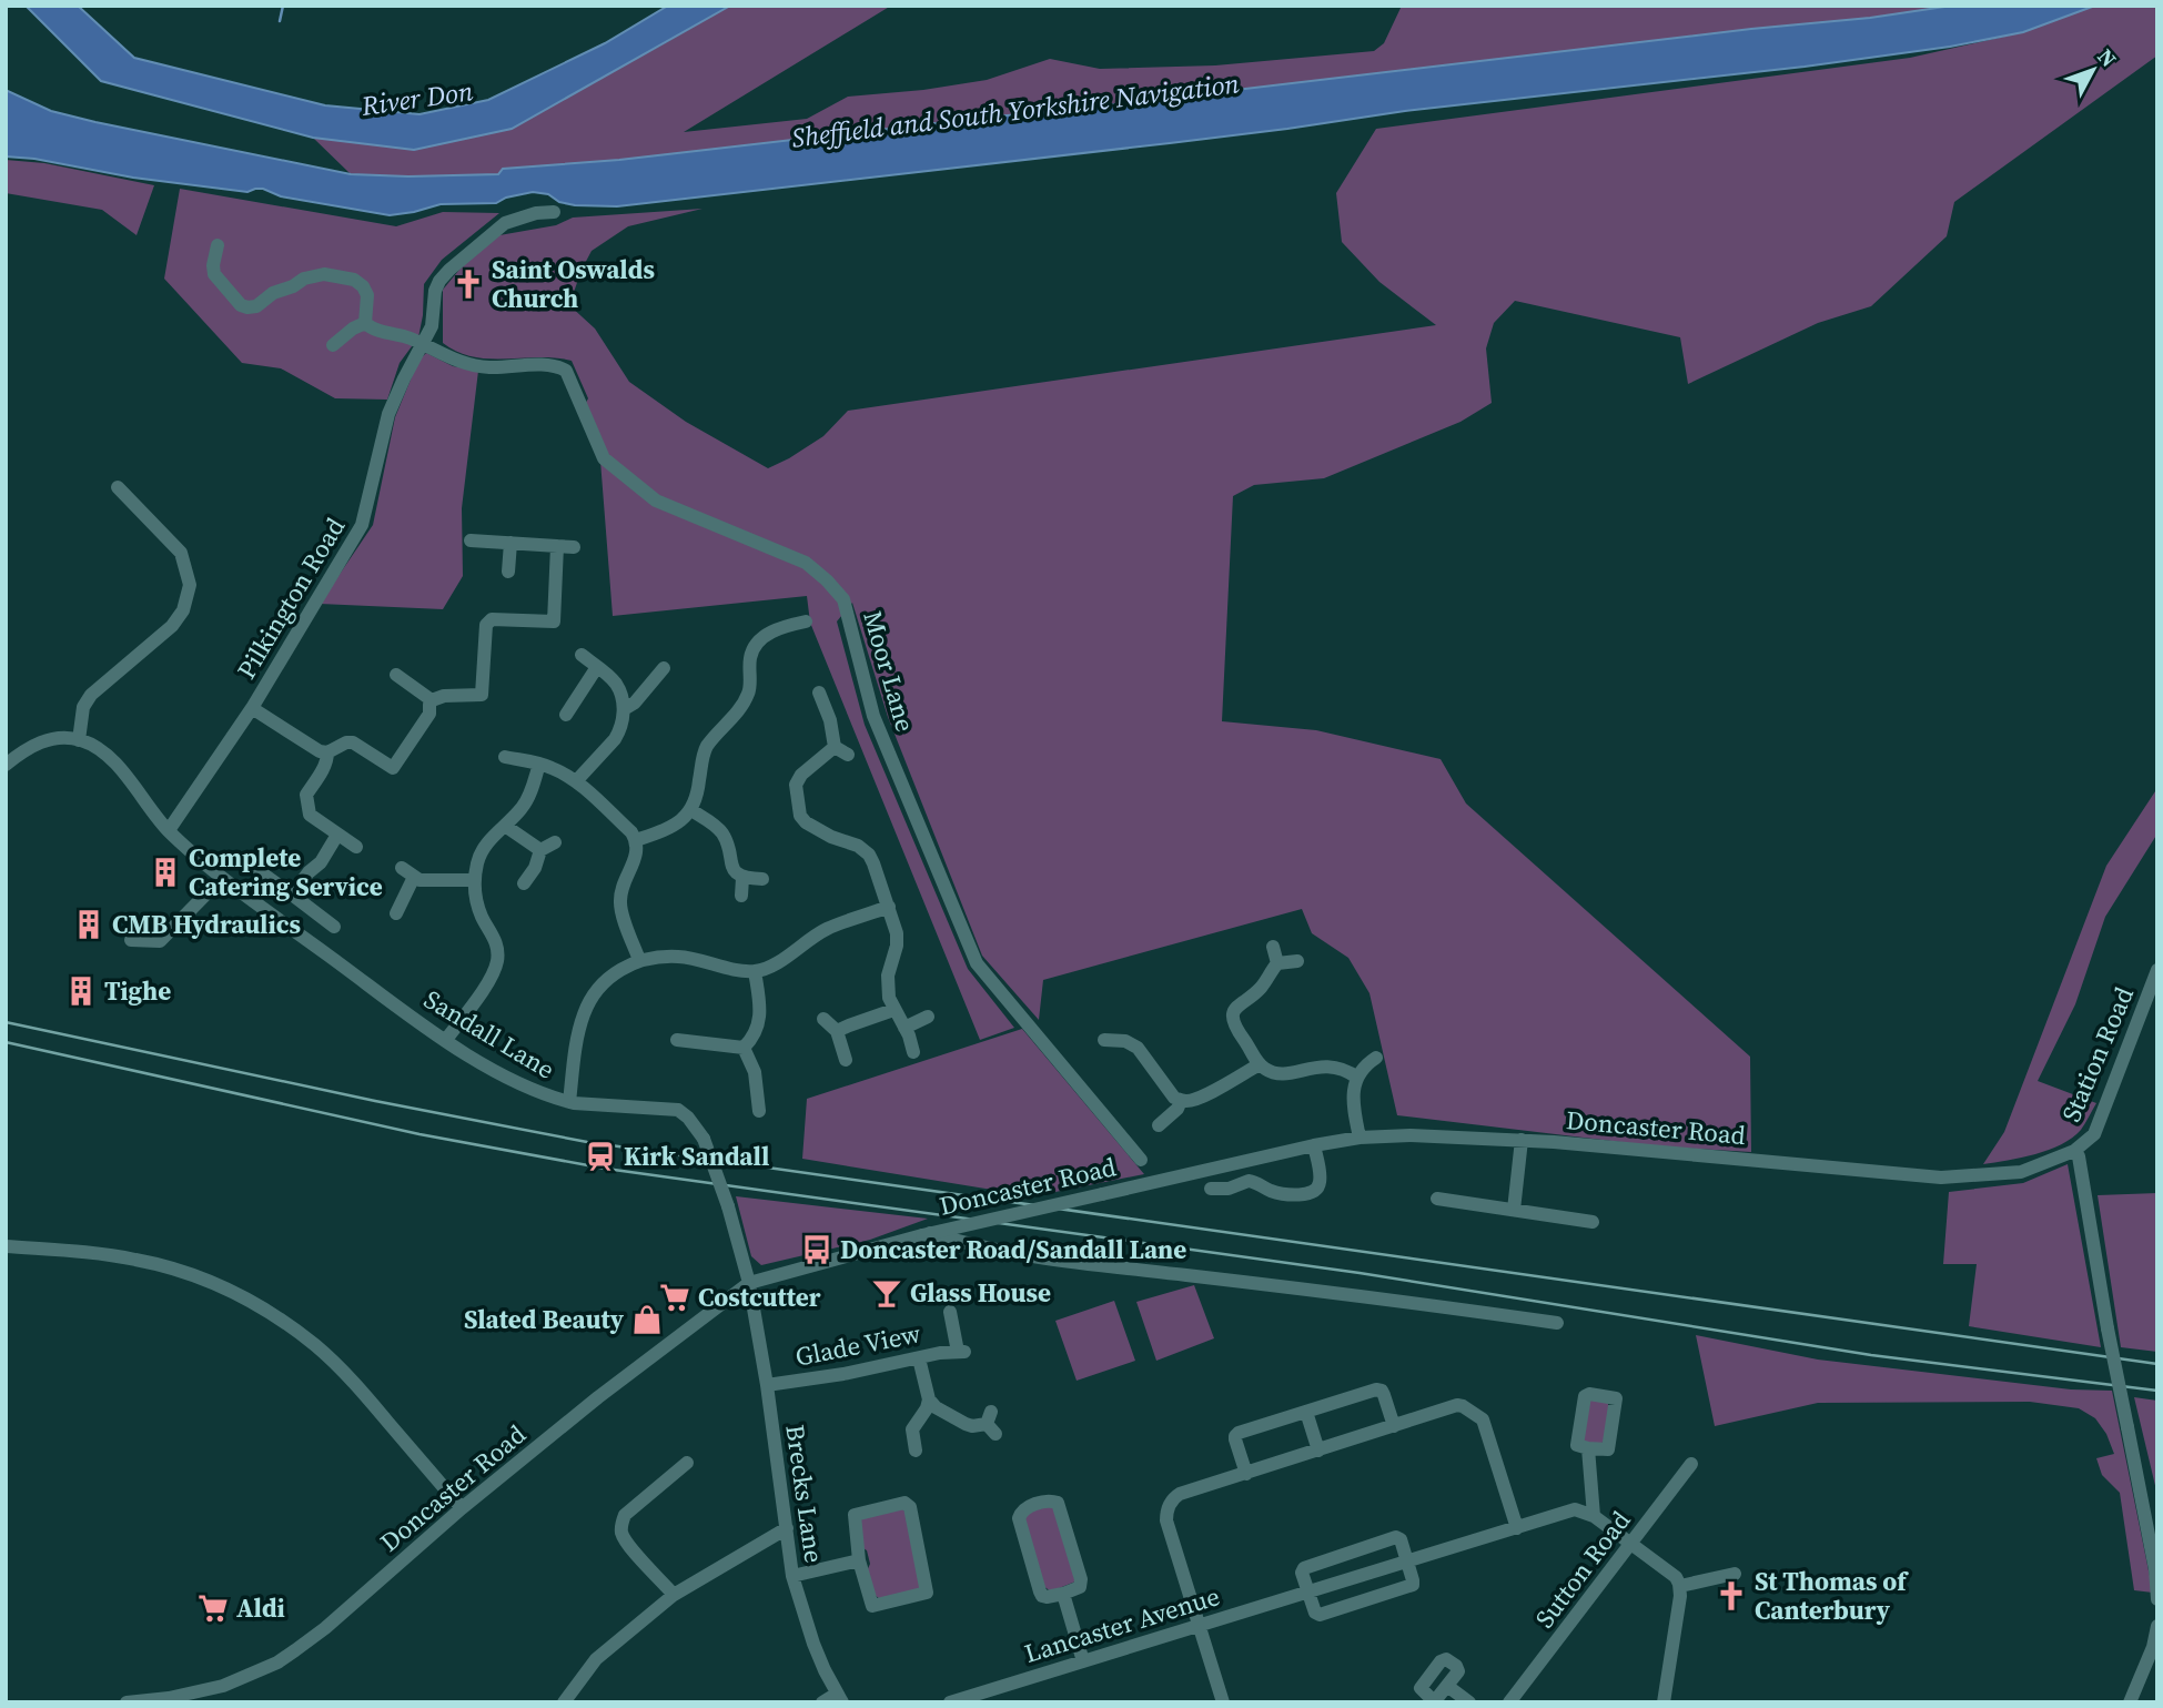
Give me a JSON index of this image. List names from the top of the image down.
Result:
{
  "streets": {
    "street": [
      "Pilkington Road",
      "Moor Lane",
      "Sandall Lane",
      "Station Road",
      "Doncaster Road",
      "Glade View",
      "Brecks Lane",
      "Sutton Road",
      "Lancaster Avenue"
    ]
  },
  "crossings": [
    ["Pilkington Road", "Moor Lane"],
    ["Pilkington Road", "Sandall Lane"],
    ["Sandall Lane", "Doncaster Road"],
    ["Sandall Lane", "Brecks Lane"],
    ["Station Road", "Doncaster Road"],
    ["Doncaster Road", "Brecks Lane"],
    ["Glade View", "Brecks Lane"]
  ],
  "water": ["River Don", "Sheffield and South Yorkshire Navigation"],
  "places": {
    "church": ["Saint Oswalds Church", "St Thomas of Canterbury"],
    "building": ["Complete Catering Service", "CMB Hydraulics", "Tighe"],
    "station": ["Kirk Sandall"],
    "bus stop": ["Doncaster Road/Sandall Lane"],
    "bar": ["Glass House"],
    "supermarket": ["Costcutter", "Aldi"],
    "shop": ["Slated Beauty"]
  },
  "north": "top right"
}
